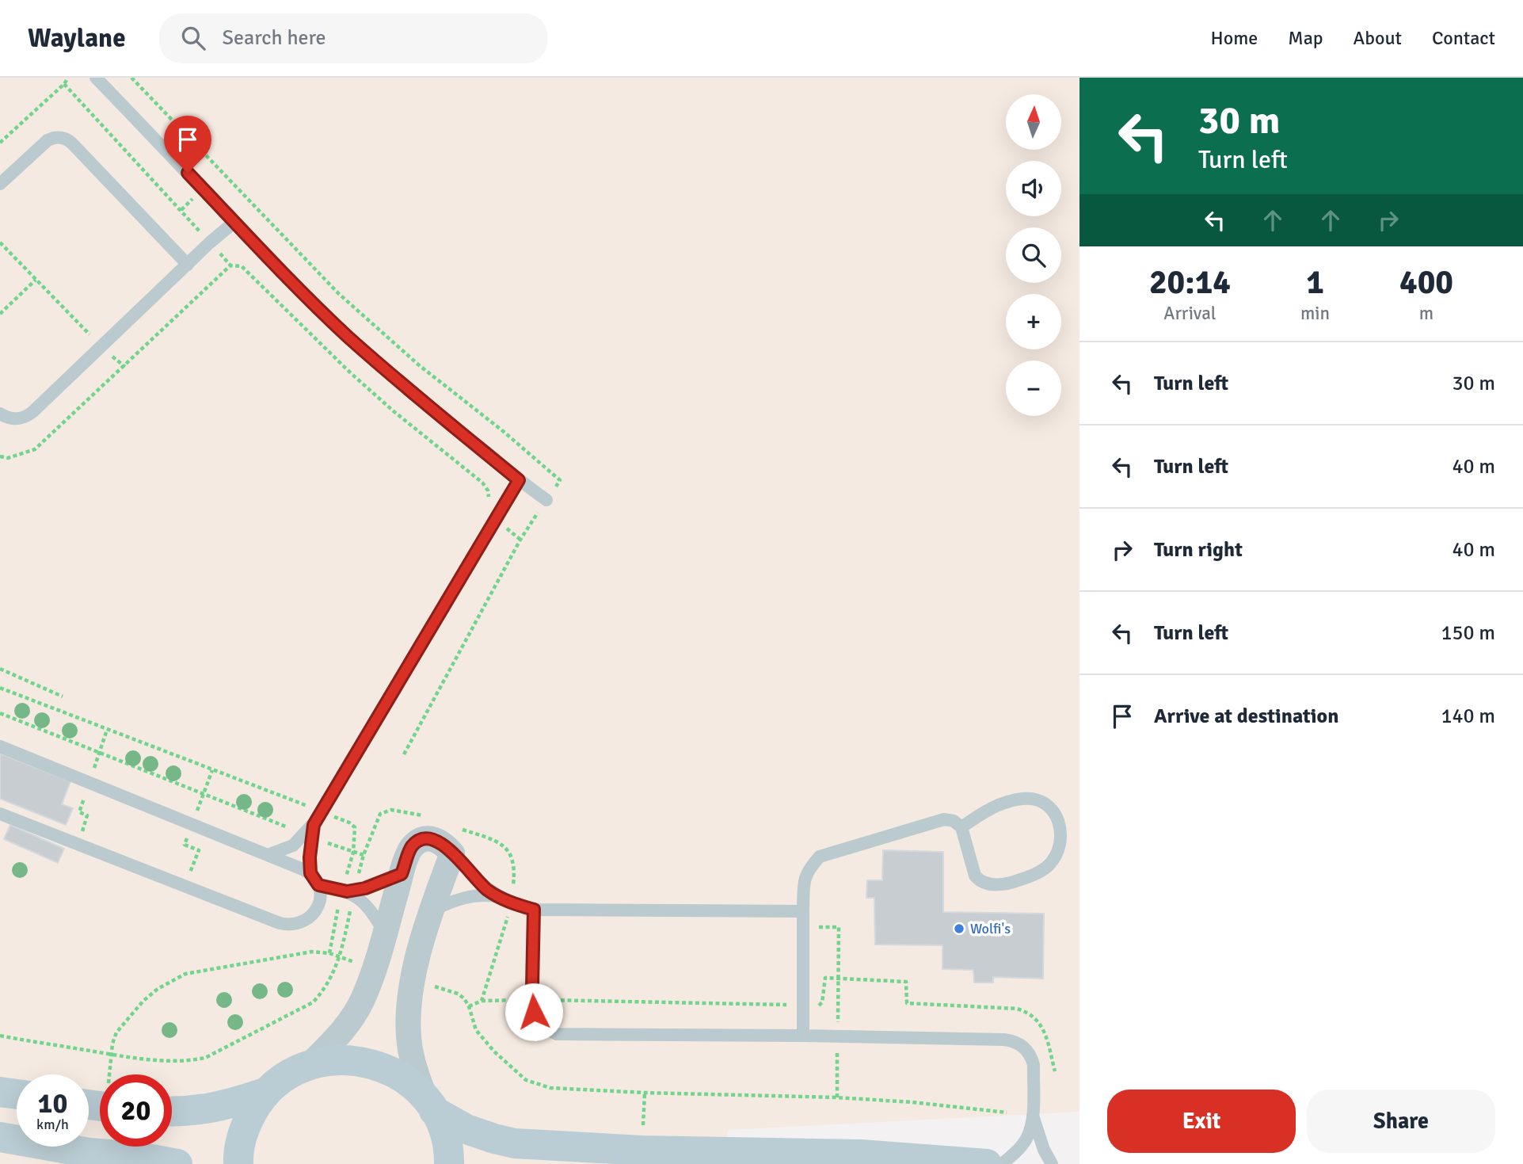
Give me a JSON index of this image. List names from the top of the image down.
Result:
{
  "places": ["Wolfi's"],
  "north": "top",
  "page": {
    "header": "Waylane",
    "search": "Search here",
    "nav": [
      "Home",
      "Map",
      "About",
      "Contact"
    ],
    "turn": ["30 m", "Turn left"],
    "map_buttons": ["+", "−"],
    "eta": [
      "20:14",
      "Arrival",
      "1",
      "min",
      "400",
      "m"
    ],
    "list": [
      {
        "name": "Turn left",
        "value": "30 m"
      },
      {
        "name": "Turn left",
        "value": "40 m"
      },
      {
        "name": "Turn right",
        "value": "40 m"
      },
      {
        "name": "Turn left",
        "value": "150 m"
      },
      {
        "name": "Arrive at destination",
        "value": "140 m"
      }
    ],
    "speed": "10 km/h",
    "limit": "20",
    "buttons": ["Exit", "Share"]
  }
}
